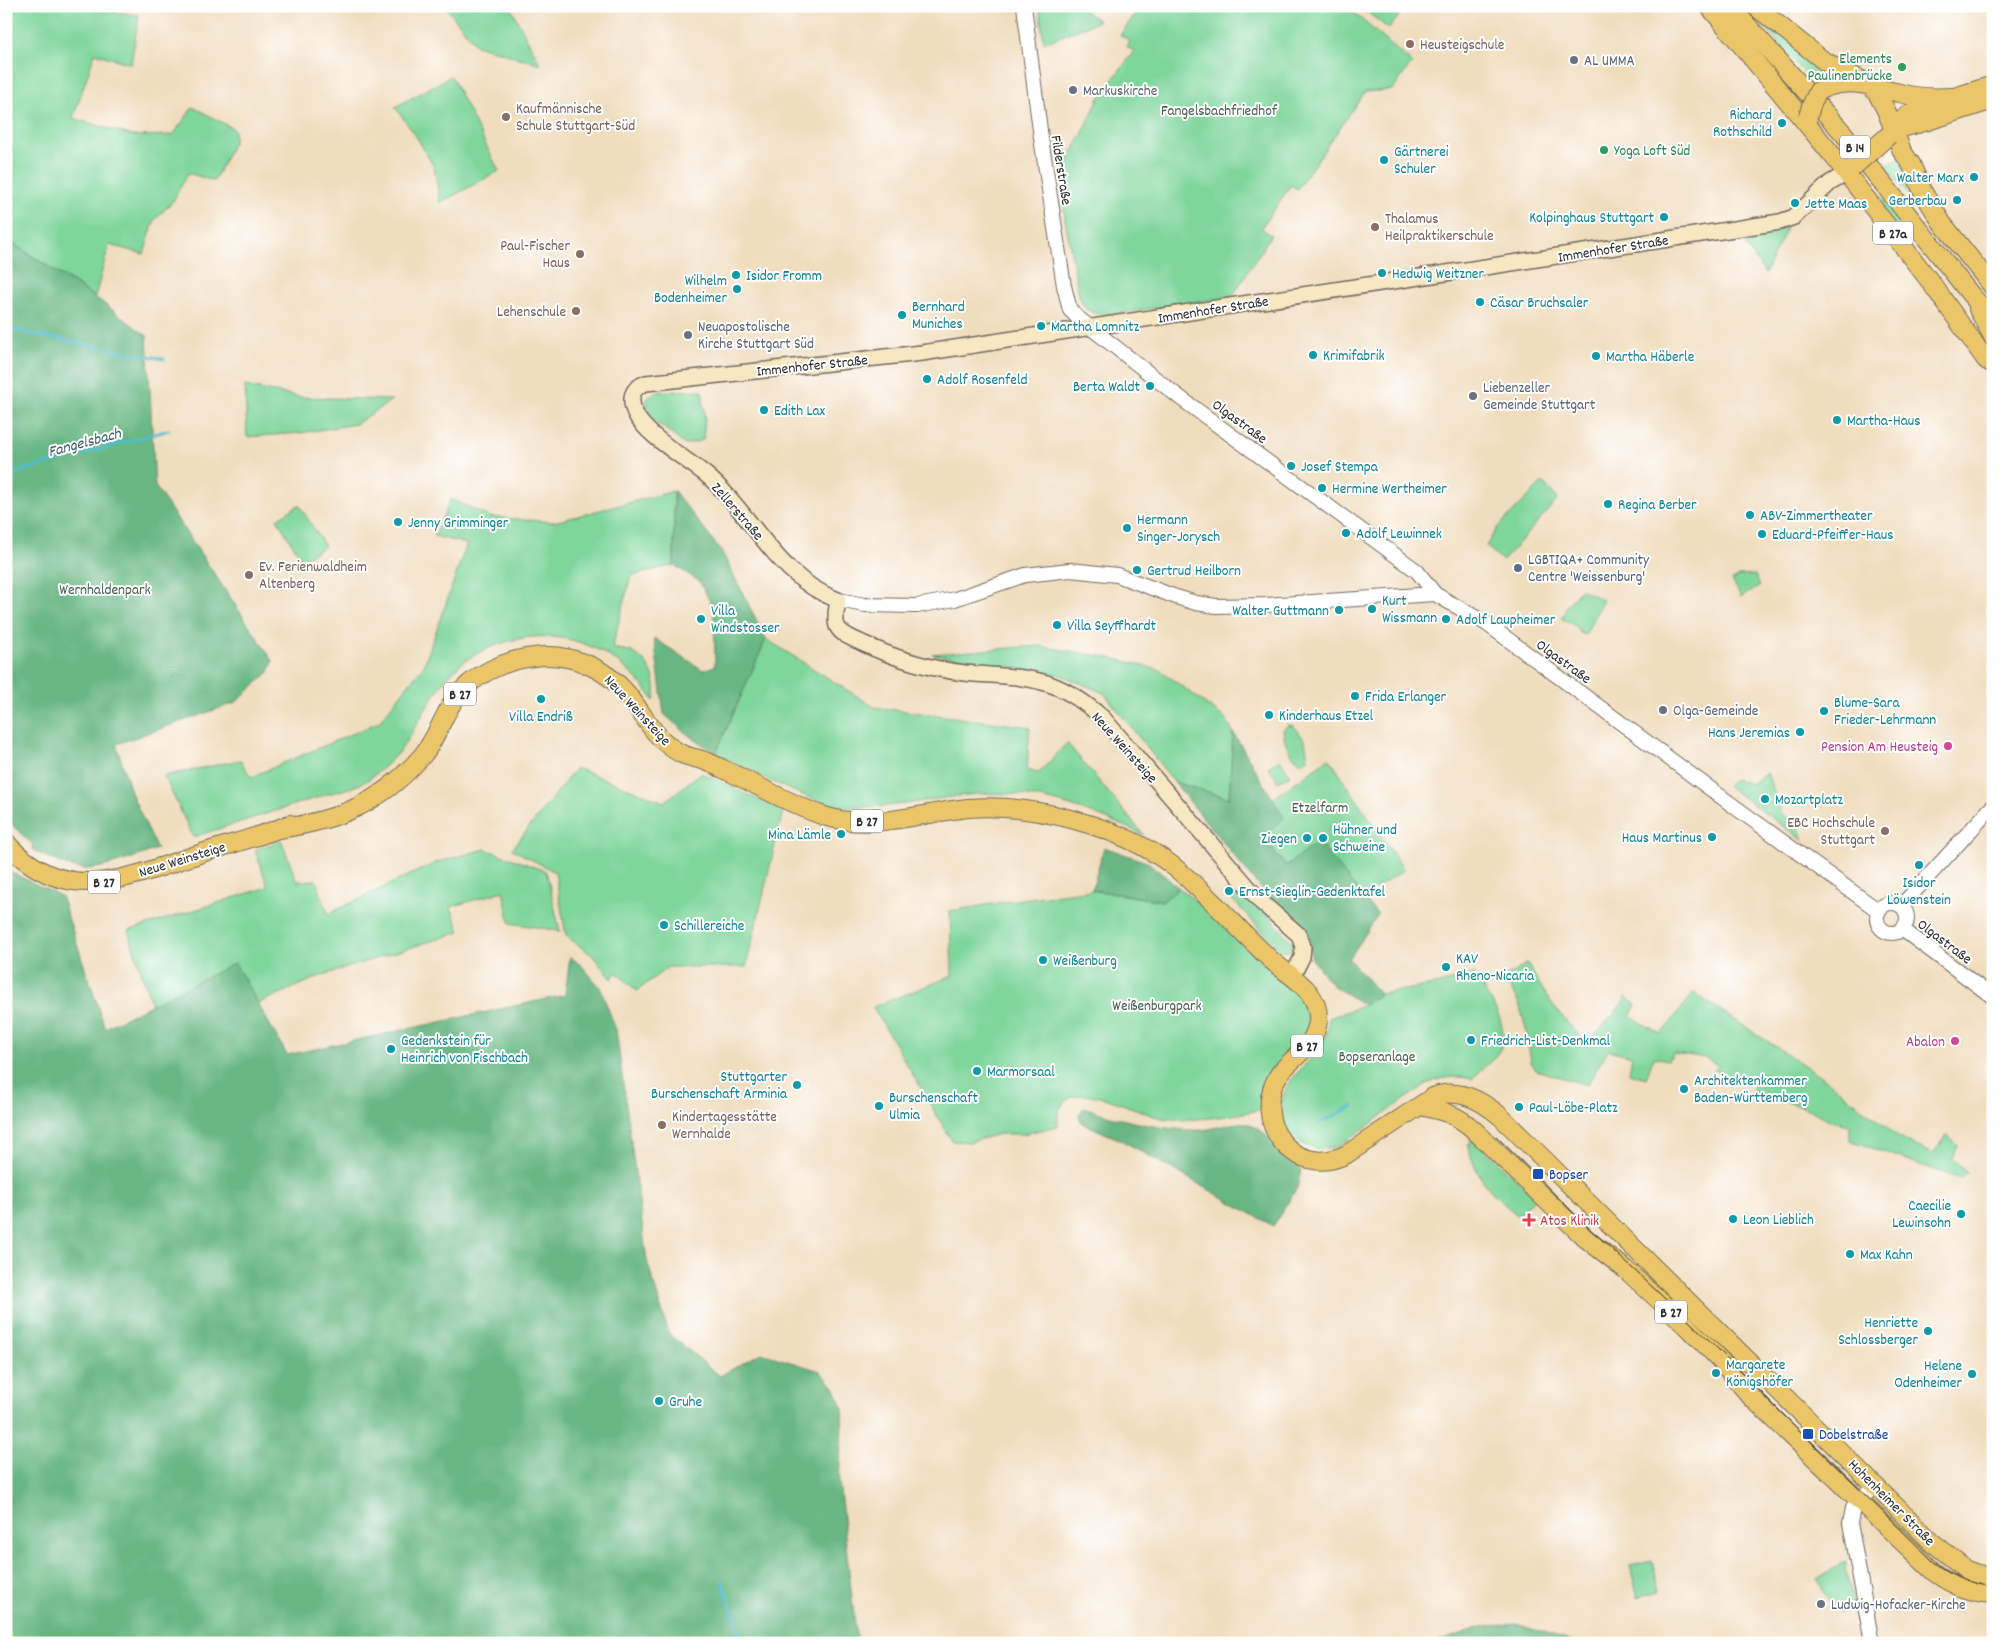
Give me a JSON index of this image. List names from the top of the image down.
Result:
{
  "streets": {
    "main road": [
      "B 14",
      "B 27a",
      "Immenhofer Straße",
      "Zellerstraße",
      "B 27",
      "Neue Weinsteige",
      "Hohenheimer Straße"
    ],
    "street": ["Filderstraße", "Olgastraße"]
  },
  "crossings": [
    ["Filderstraße", "Immenhofer Straße"],
    ["Filderstraße", "Olgastraße"],
    ["Immenhofer Straße", "Olgastraße"],
    ["Immenhofer Straße", "Zellerstraße"],
    ["Zellerstraße", "Neue Weinsteige"],
    ["Neue Weinsteige", "Hohenheimer Straße"]
  ],
  "water": ["Fangelsbach"],
  "parks": [
    "Fangelsbachfriedhof",
    "Wernhaldenpark",
    "Etzelfarm",
    "Weißenburgpark",
    "Bopseranlage"
  ],
  "places": {
    "other": [
      "Heusteigschule",
      "AL UMMA",
      "Elements Paulinenbrücke",
      "Markuskirche",
      "Kaufmännische Schule Stuttgart-Süd",
      "Richard Rothschild",
      "Yoga Loft Süd",
      "Gärtnerei Schuler",
      "Walter Marx",
      "Gerberbau",
      "Jette Maas",
      "Kolpinghaus Stuttgart",
      "Thalamus Heilpraktikerschule",
      "Paul-Fischer Haus",
      "Hedwig Weitzner",
      "Isidor Fromm",
      "Wilhelm Bodenheimer",
      "Cäsar Bruchsaler",
      "Lehenschule",
      "Bernhard Muniches",
      "Martha Lomnitz",
      "Neuapostolische Kirche Stuttgart Süd",
      "Krimifabrik",
      "Martha Häberle",
      "Adolf Rosenfeld",
      "Berta Waldt",
      "Liebenzeller Gemeinde Stuttgart",
      "Edith Lax",
      "Martha-Haus",
      "Josef Stempa",
      "Hermine Wertheimer",
      "Regina Berber",
      "ABV-Zimmertheater",
      "Jenny Grimminger",
      "Hermann Singer-Jorysch",
      "Adolf Lewinnek",
      "Eduard-Pfeiffer-Haus",
      "LGBTIQA+ Community Centre 'Weissenburg'",
      "Gertrud Heilborn",
      "Ev. Ferienwaldheim Altenberg",
      "Kurt Wissmann",
      "Walter Guttmann",
      "Villa Windstosser",
      "Adolf Laupheimer",
      "Villa Seyffhardt",
      "Frida Erlanger",
      "Villa Endriß",
      "Olga-Gemeinde",
      "Blume-Sara Frieder-Lehrmann",
      "Kinderhaus Etzel",
      "Hans Jeremias",
      "Pension Am Heusteig",
      "Mozartplatz",
      "EBC Hochschule Stuttgart",
      "Mina Lämle",
      "Haus Martinus",
      "Ziegen",
      "Hühner und Schweine",
      "Isidor Löwenstein",
      "Ernst-Sieglin-Gedenktafel",
      "Schillereiche",
      "Weißenburg",
      "KAV Rheno-Nicaria",
      "Friedrich-List-Denkmal",
      "Abalon",
      "Gedenkstein für Heinrich von Fischbach",
      "Marmorsaal",
      "Stuttgarter Burschenschaft Arminia",
      "Architektenkammer Baden-Württemberg",
      "Burschenschaft Ulmia",
      "Paul-Löbe-Platz",
      "Kindertagesstätte Wernhalde",
      "Caecilie Lewinsohn",
      "Leon Lieblich",
      "Max Kahn",
      "Henriette Schlossberger",
      "Margarete Königshöfer",
      "Helene Odenheimer",
      "Gruhe",
      "Ludwig-Hofacker-Kirche"
    ],
    "transit": ["Bopser", "Dobelstraße"],
    "health": ["Atos Klinik"]
  }
}
